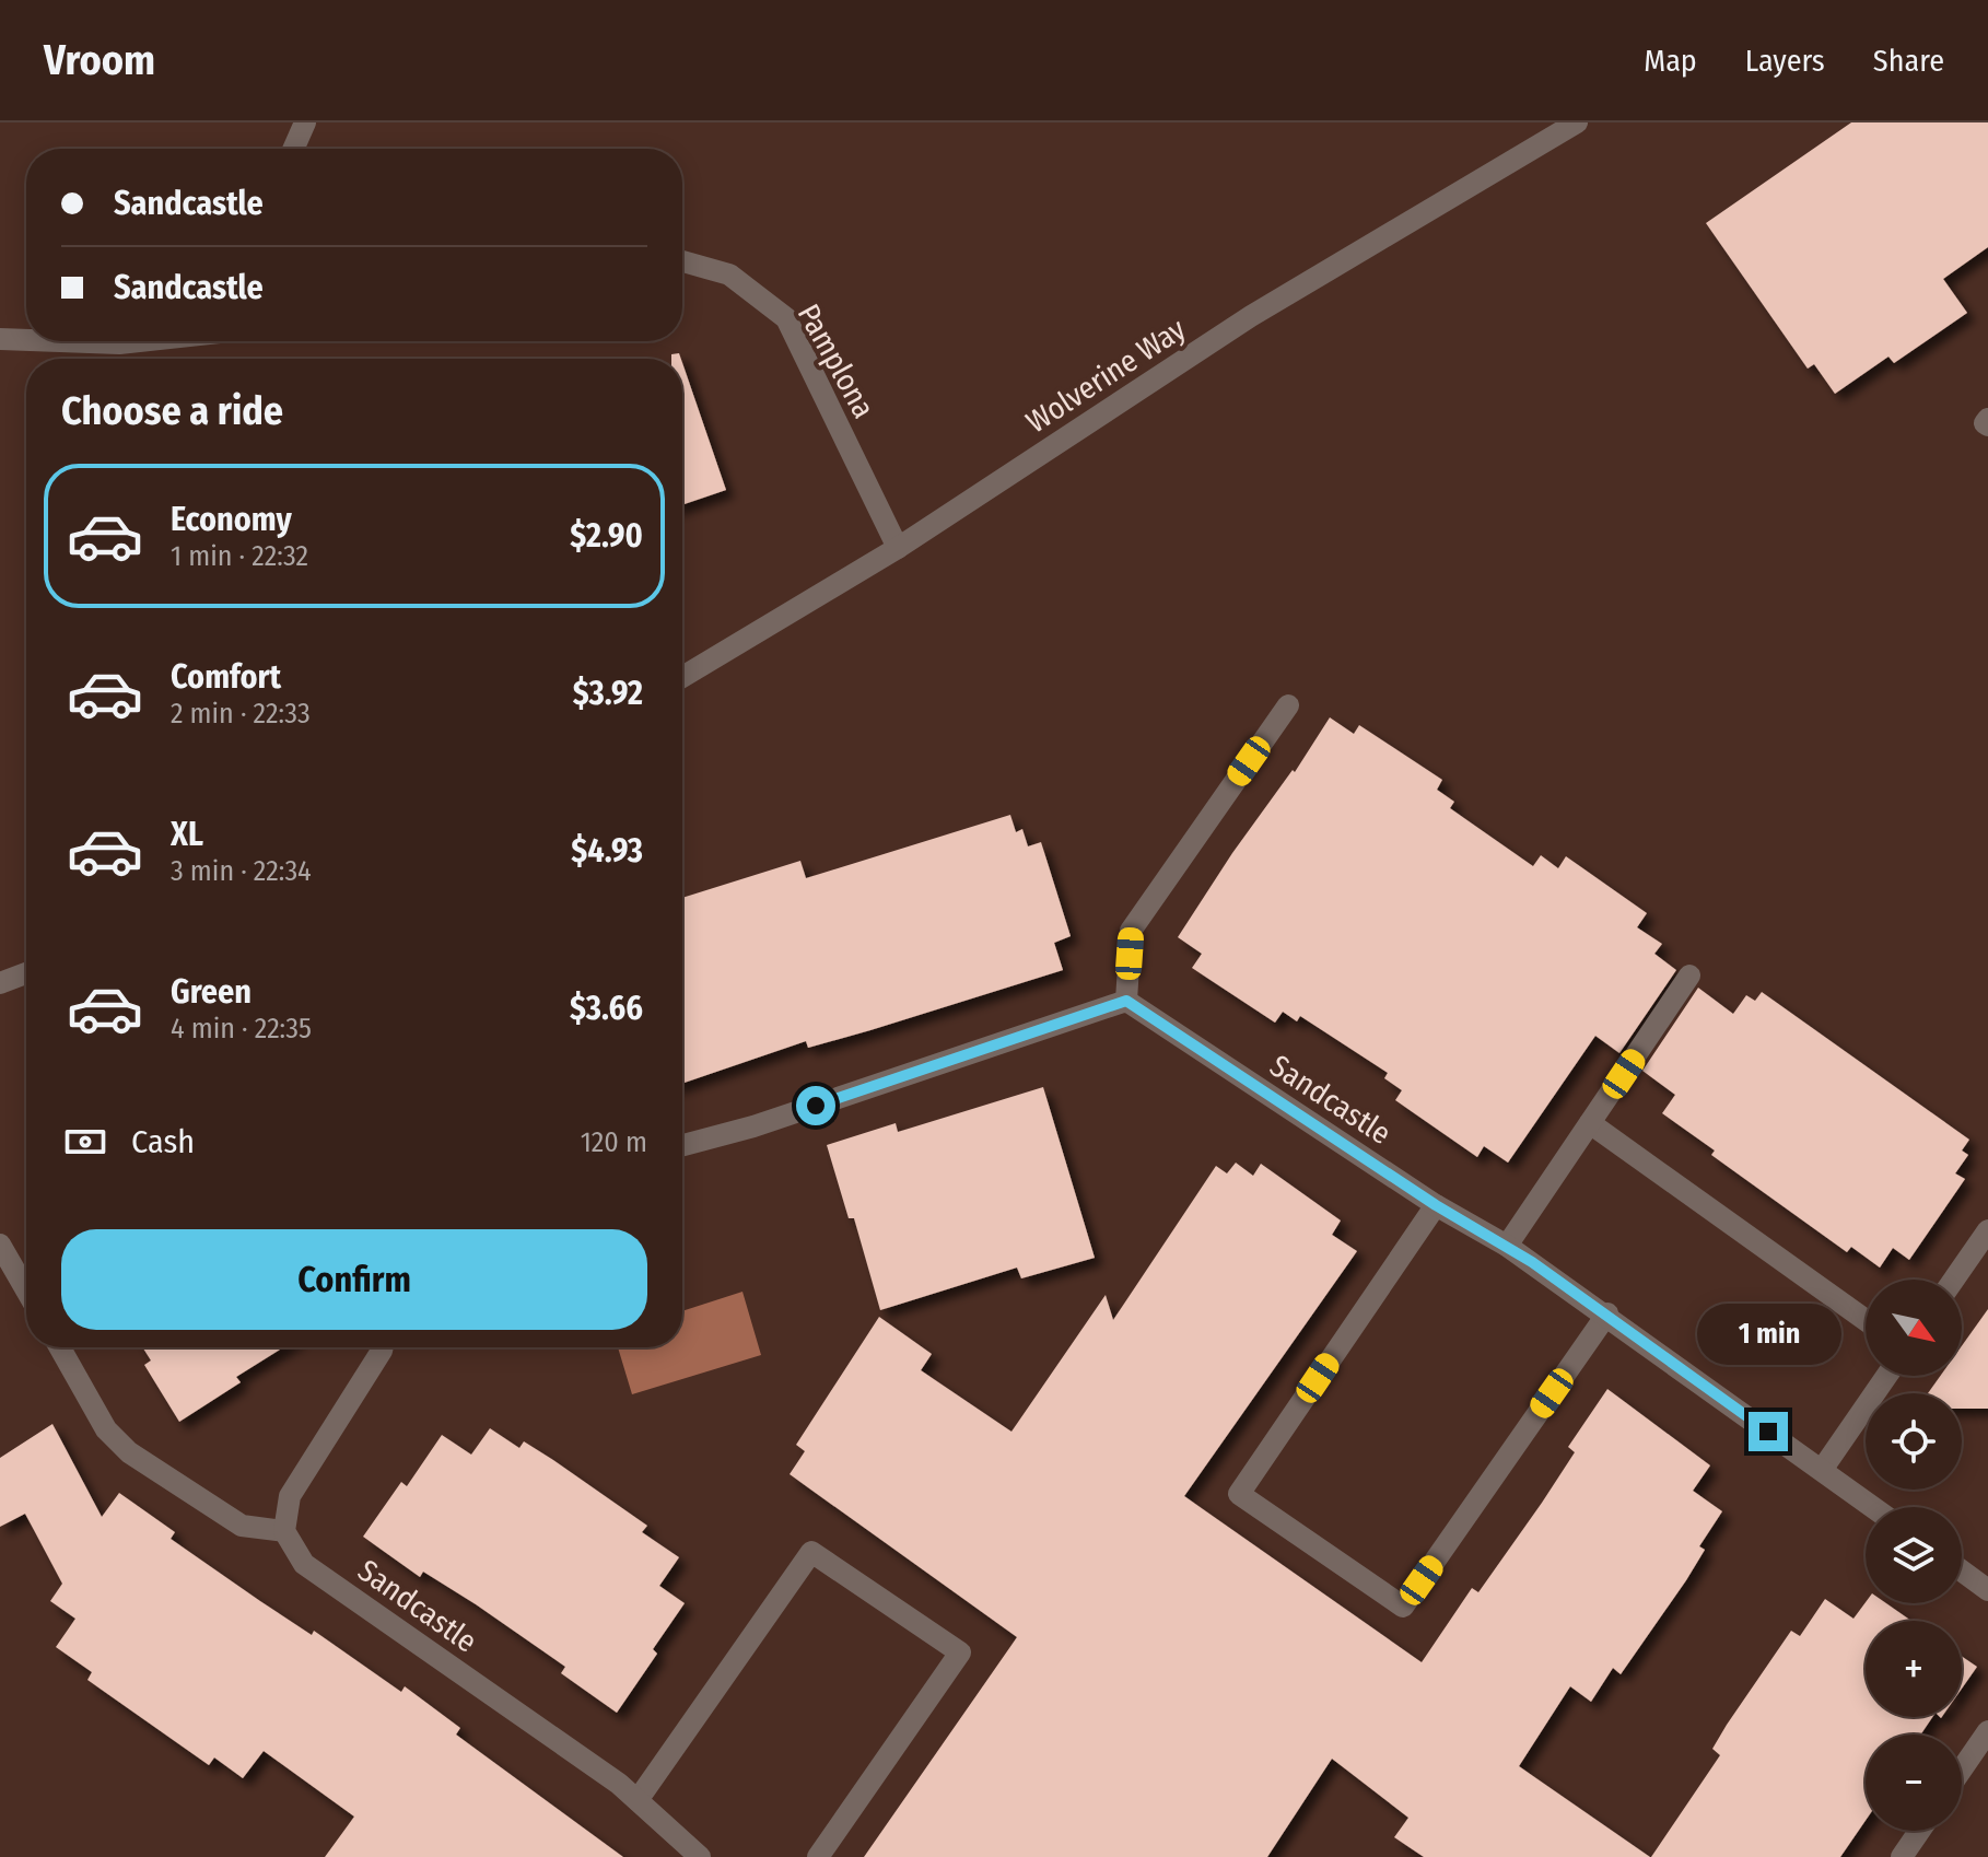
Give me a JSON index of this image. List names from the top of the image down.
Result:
{
  "streets": {
    "street": ["Pamplona", "Wolverine Way", "Sandcastle"]
  },
  "crossings": [
    ["Pamplona", "Wolverine Way"]
  ],
  "north": "bottom right",
  "page": {
    "header": "Vroom",
    "nav": ["Map", "Layers", "Share"],
    "banner": ["Sandcastle", "Sandcastle"],
    "heading": "Choose a ride",
    "list": [
      {
        "name": "Economy",
        "note": "1 min · 22:32",
        "value": "$2.90"
      },
      {
        "name": "Comfort",
        "note": "2 min · 22:33",
        "value": "$3.92"
      },
      {
        "name": "XL",
        "note": "3 min · 22:34",
        "value": "$4.93"
      },
      {
        "name": "Green",
        "note": "4 min · 22:35",
        "value": "$3.66"
      }
    ],
    "pay": ["Cash", "120 m"],
    "buttons": "Confirm",
    "map_buttons": ["+", "−"],
    "bubble": "1 min"
  }
}
